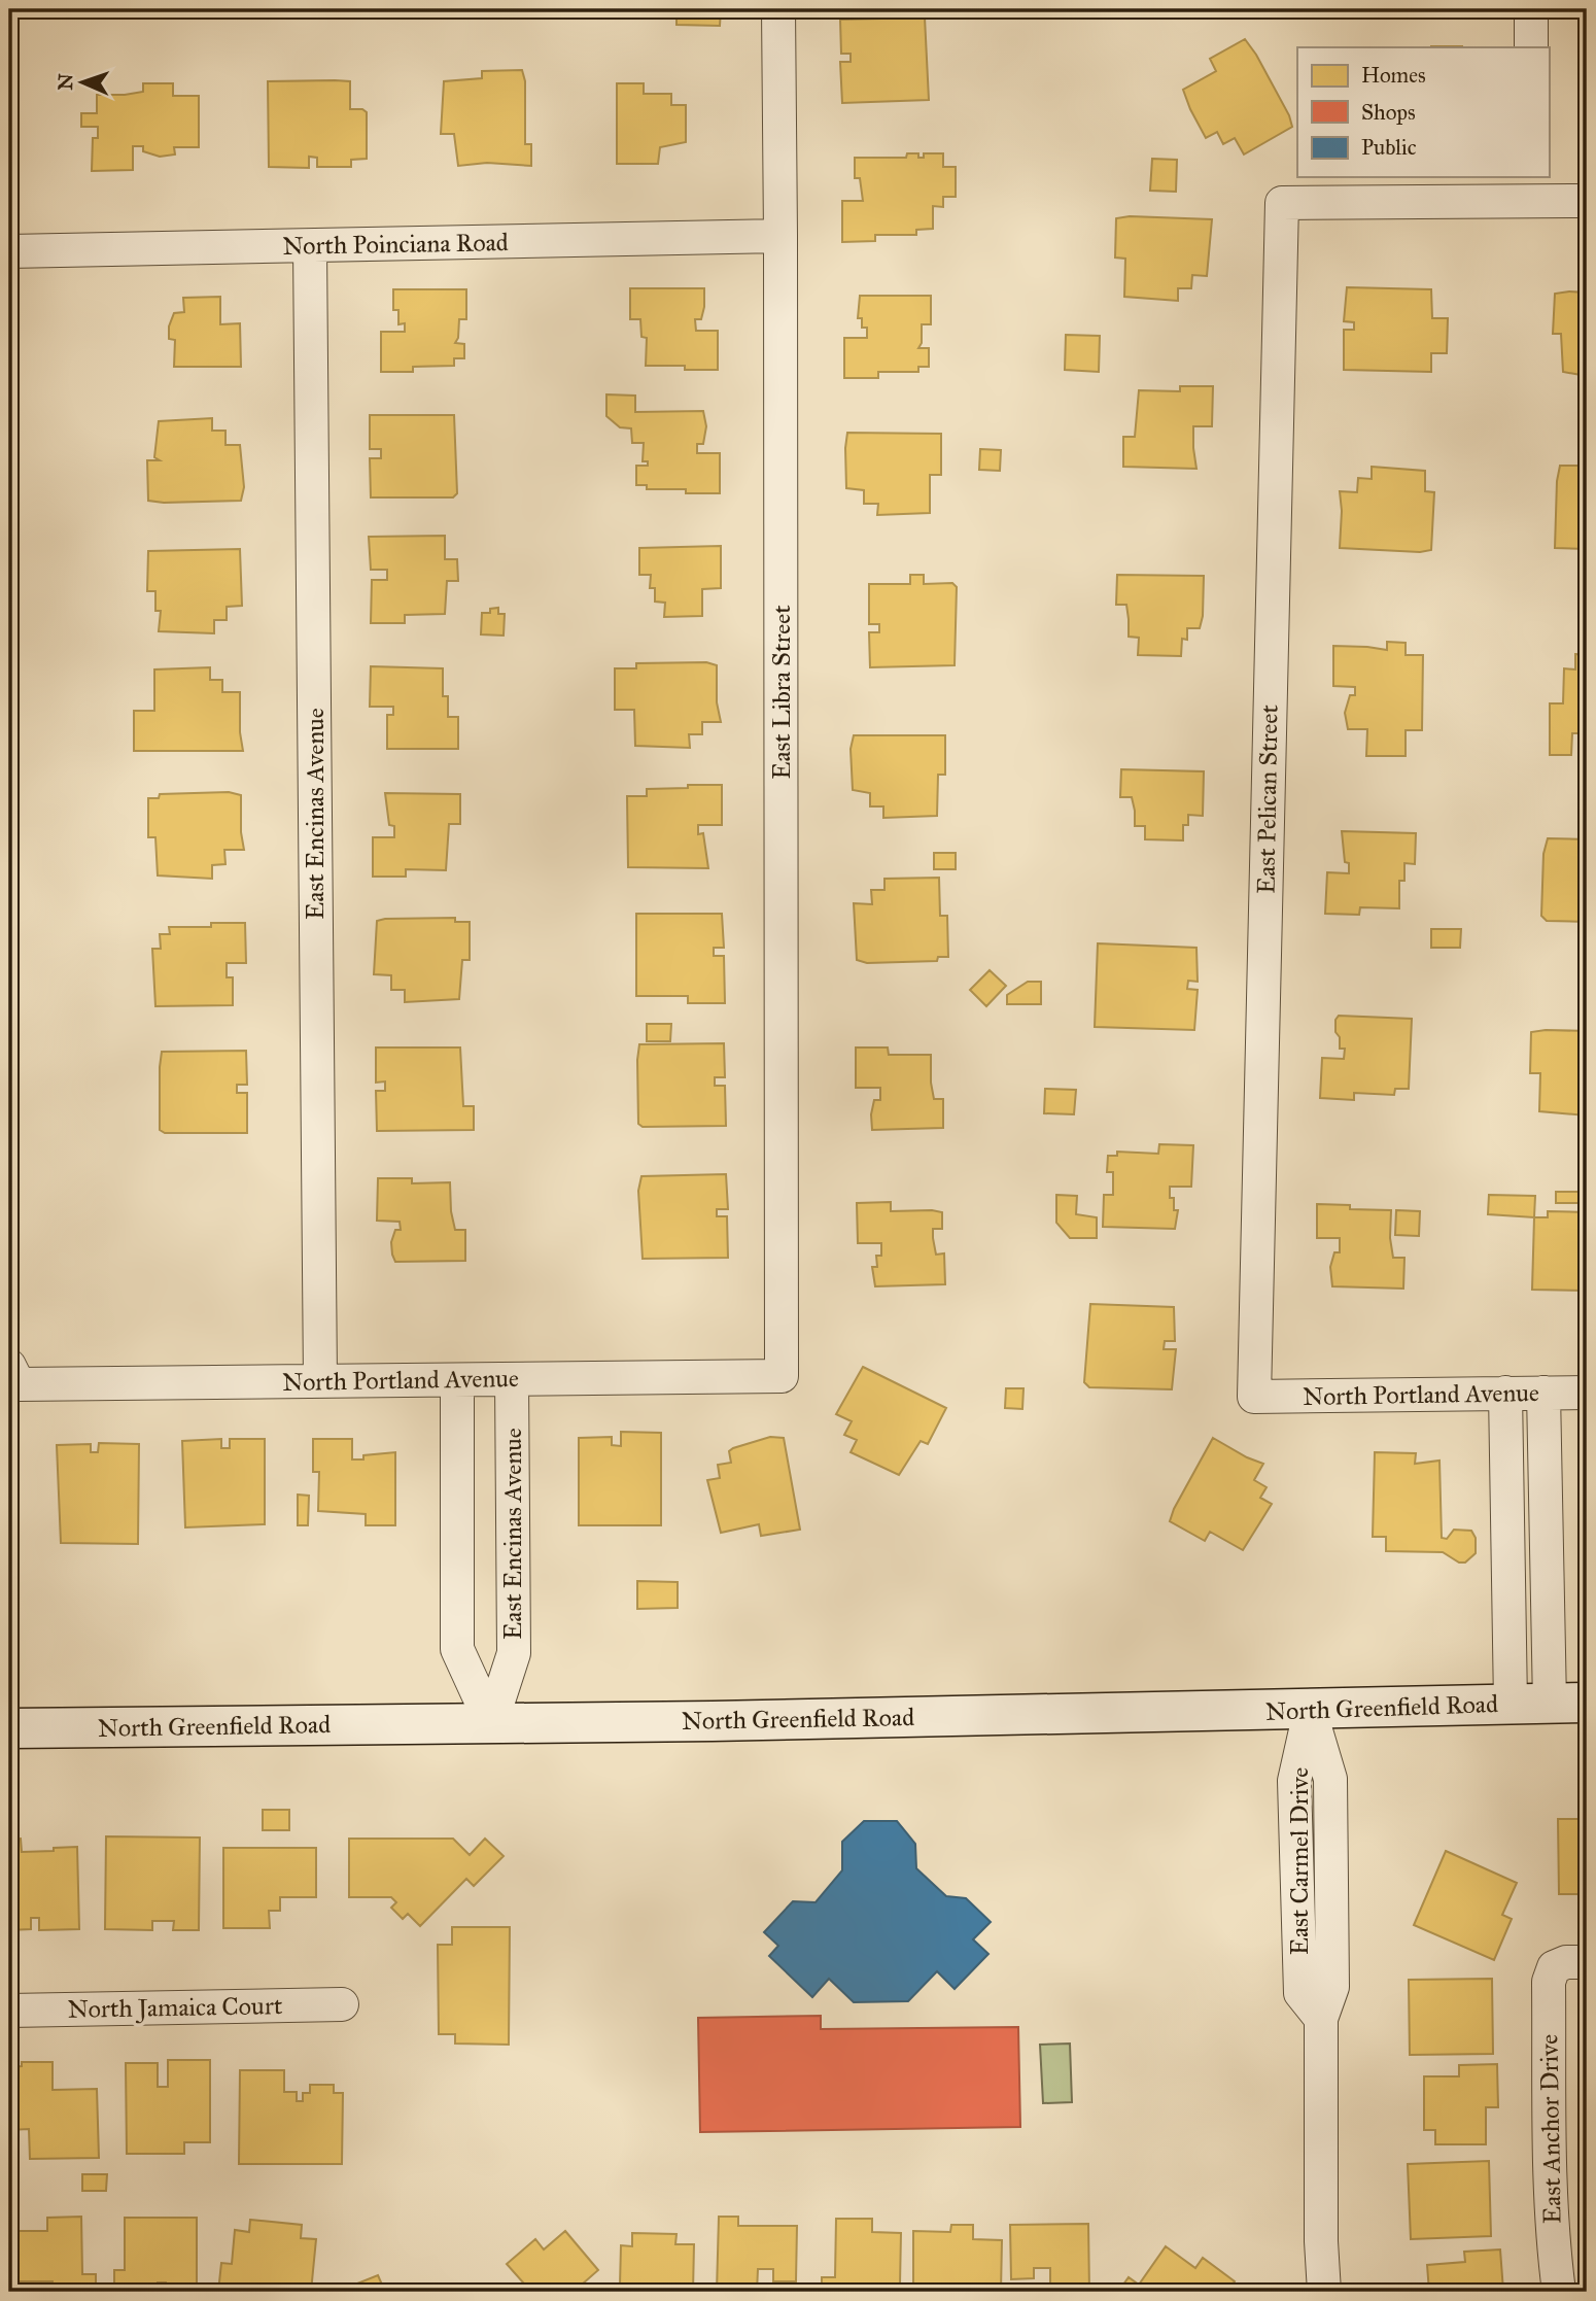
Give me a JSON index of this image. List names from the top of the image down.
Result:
{
  "streets": {
    "main road": ["North Greenfield Road"],
    "street": [
      "North Poinciana Road",
      "East Libra Street",
      "East Pelican Street",
      "East Encinas Avenue",
      "North Portland Avenue",
      "East Carmel Drive",
      "North Jamaica Court",
      "East Anchor Drive"
    ]
  },
  "crossings": [
    ["North Poinciana Road", "East Libra Street"],
    ["North Poinciana Road", "East Encinas Avenue"],
    ["East Libra Street", "North Portland Avenue"],
    ["East Pelican Street", "North Portland Avenue"],
    ["East Encinas Avenue", "North Portland Avenue"],
    ["East Encinas Avenue", "North Greenfield Road"],
    ["North Greenfield Road", "East Carmel Drive"]
  ],
  "legend": ["Homes", "Shops", "Public"],
  "north": "left"
}
